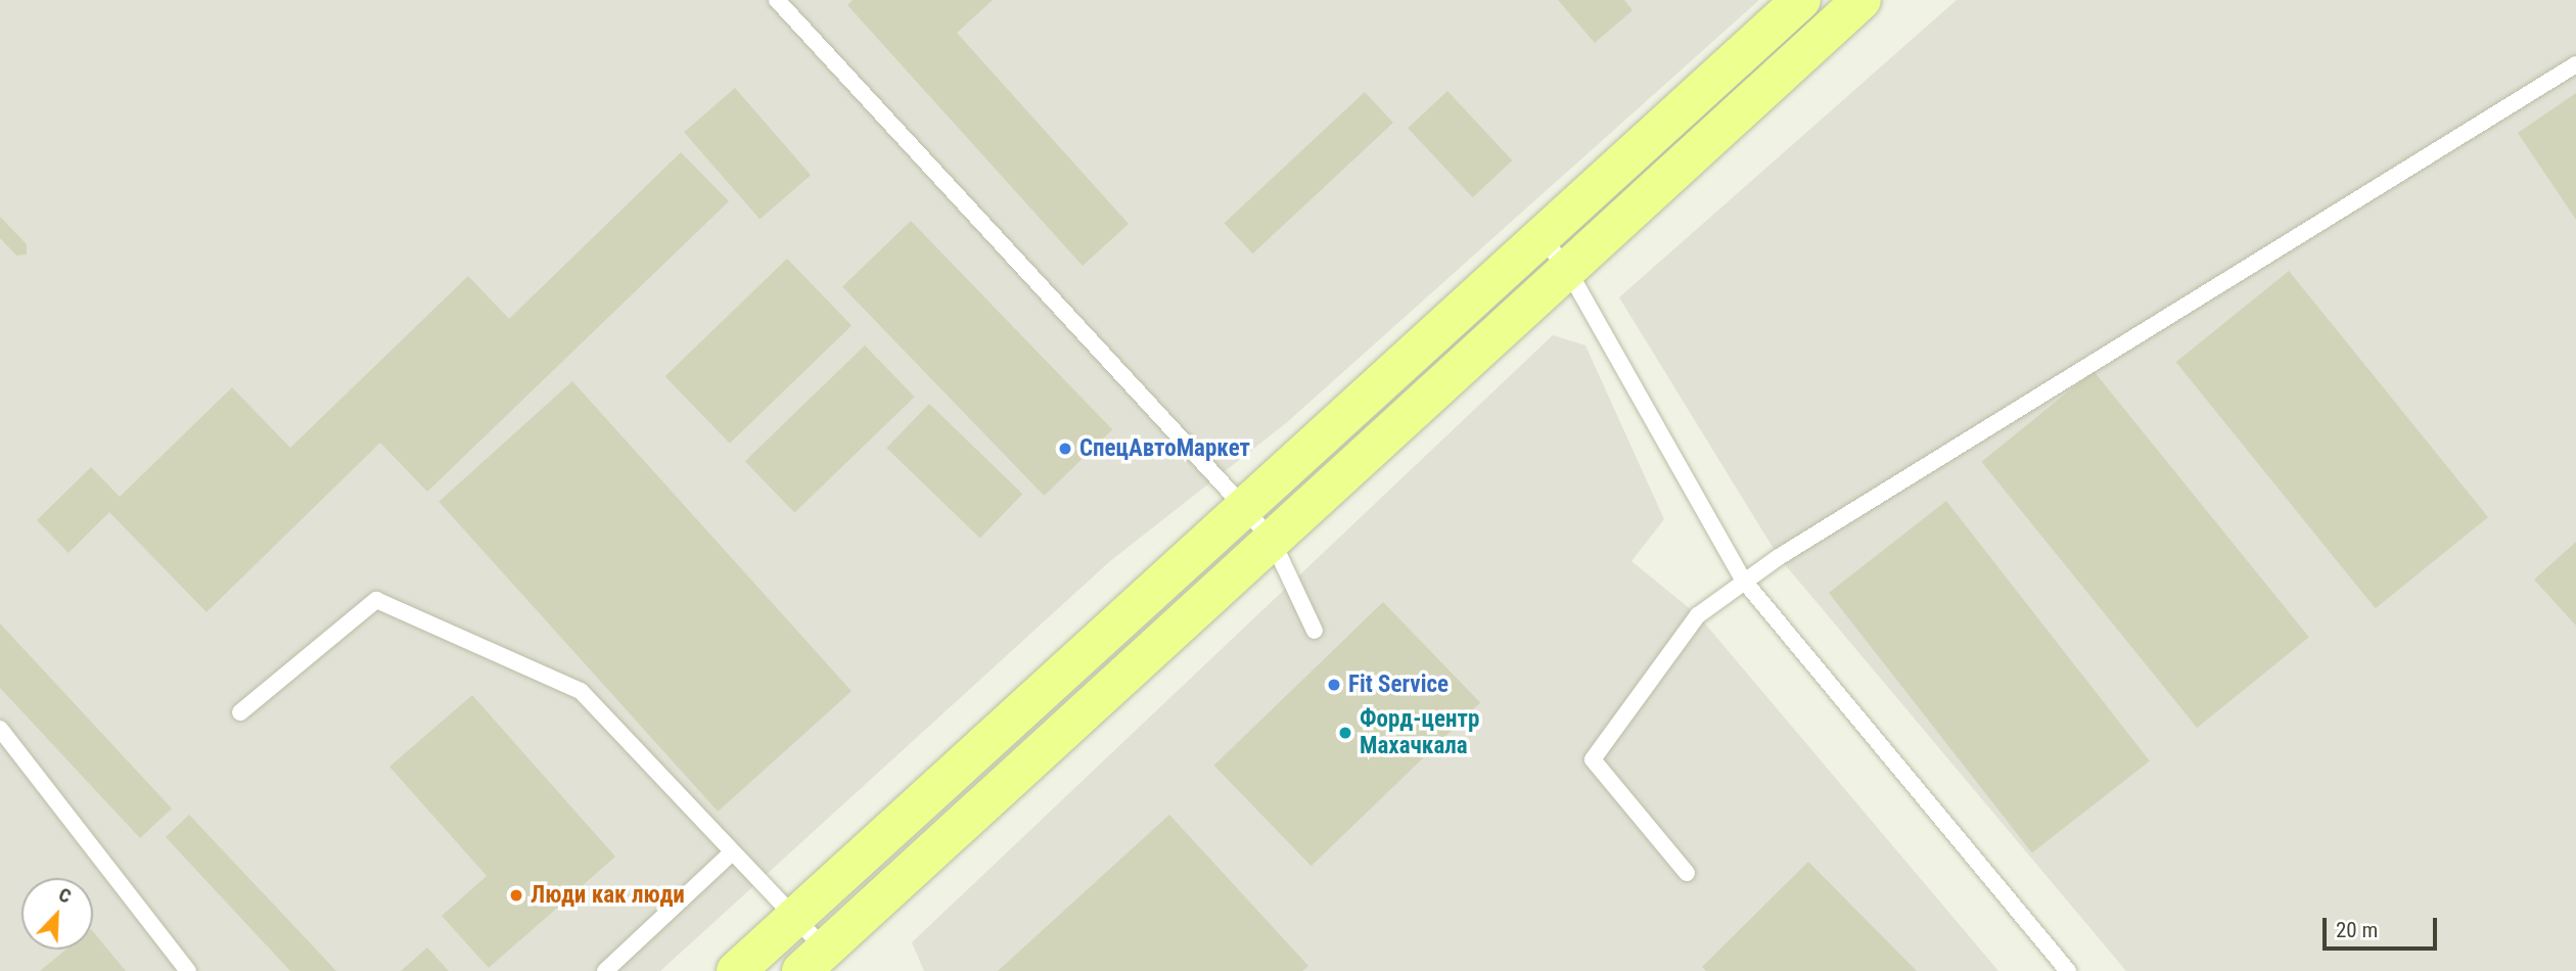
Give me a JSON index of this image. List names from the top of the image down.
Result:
{
  "places": [
    "СпецАвтоМаркет",
    "Fit Service",
    "Форд-центр Махачкала",
    "Люди как люди"
  ],
  "scale_bar": "20 m",
  "north": "top right"
}
